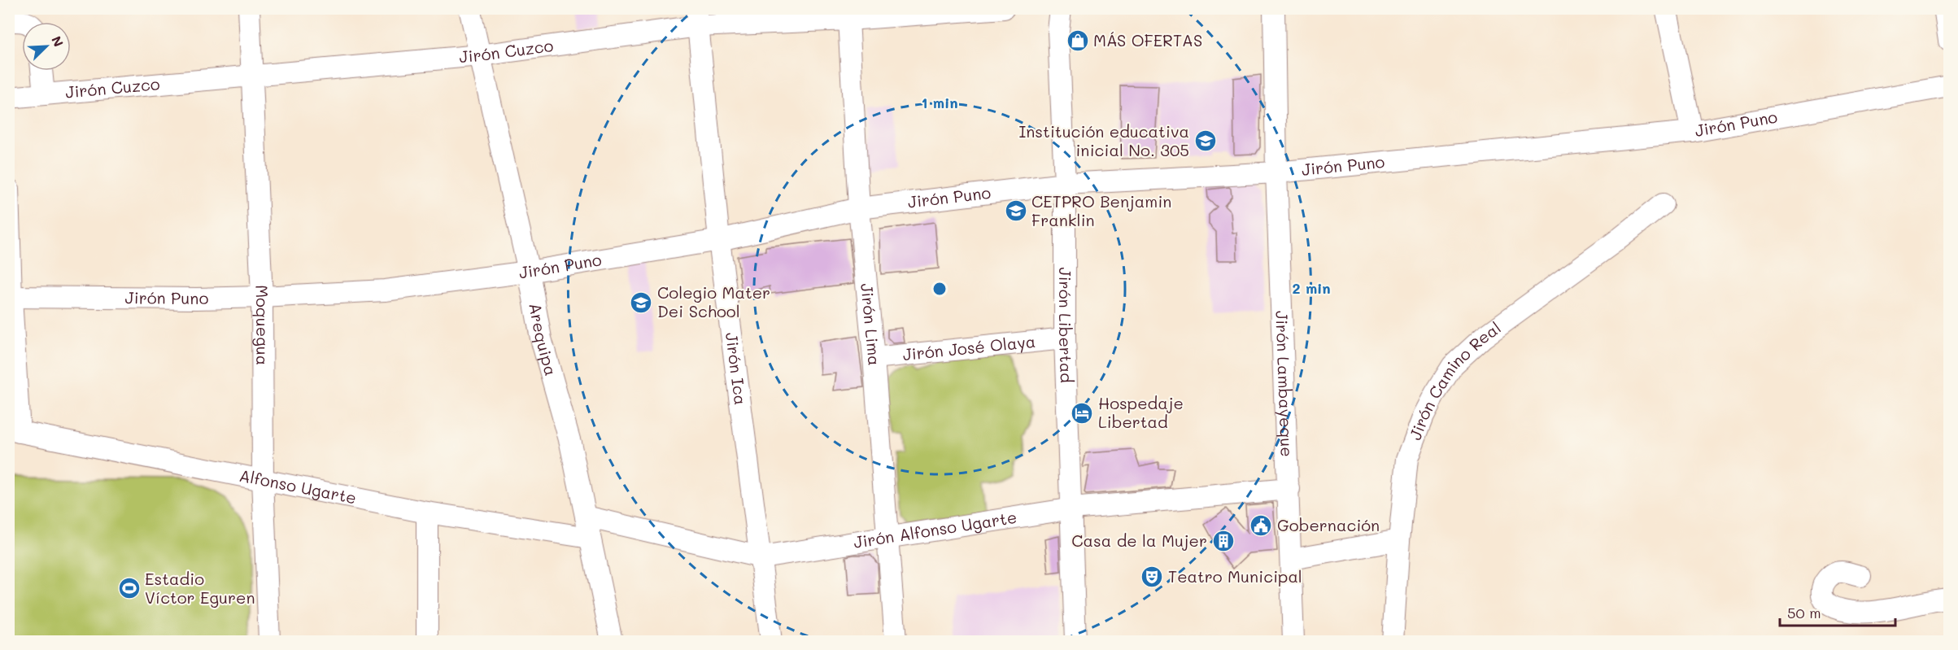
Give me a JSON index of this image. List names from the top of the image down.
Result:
{
  "streets": {
    "street": [
      "Jirón Cuzco",
      "Jirón Puno",
      "Moquegua",
      "Jirón Libertad",
      "Jirón Lima",
      "Arequipa",
      "Jirón José Olaya",
      "Jirón Ica",
      "Jirón Lambayeque",
      "Jirón Camino Real",
      "Alfonso Ugarte",
      "Jirón Alfonso Ugarte"
    ]
  },
  "crossings": [
    ["Jirón Cuzco", "Moquegua"],
    ["Jirón Cuzco", "Jirón Lima"],
    ["Jirón Cuzco", "Arequipa"],
    ["Jirón Cuzco", "Jirón Ica"],
    ["Jirón Puno", "Moquegua"],
    ["Jirón Puno", "Jirón Libertad"],
    ["Jirón Puno", "Jirón Lima"],
    ["Jirón Puno", "Arequipa"],
    ["Jirón Puno", "Jirón Ica"],
    ["Jirón Puno", "Jirón Lambayeque"],
    ["Moquegua", "Alfonso Ugarte"],
    ["Jirón Libertad", "Jirón José Olaya"],
    ["Jirón Libertad", "Jirón Alfonso Ugarte"],
    ["Jirón Lima", "Jirón José Olaya"],
    ["Jirón Lima", "Jirón Alfonso Ugarte"],
    ["Arequipa", "Alfonso Ugarte"],
    ["Arequipa", "Jirón Alfonso Ugarte"],
    ["Jirón Ica", "Jirón Alfonso Ugarte"],
    ["Jirón Lambayeque", "Jirón Alfonso Ugarte"]
  ],
  "places": {
    "shop": ["MÁS OFERTAS"],
    "school or university": ["Institución educativa inicial No. 305", "CETPRO Benjamin Franklin", "Colegio Mater Dei School"],
    "hotel": ["Hospedaje Libertad"],
    "public building": ["Gobernación"],
    "building": ["Casa de la Mujer"],
    "theatre": ["Teatro Municipal"],
    "sports": ["Estadio Víctor Eguren"]
  },
  "scale_bar": "50 m",
  "north": "top right",
  "rings": ["1 min", "2 min"]
}
